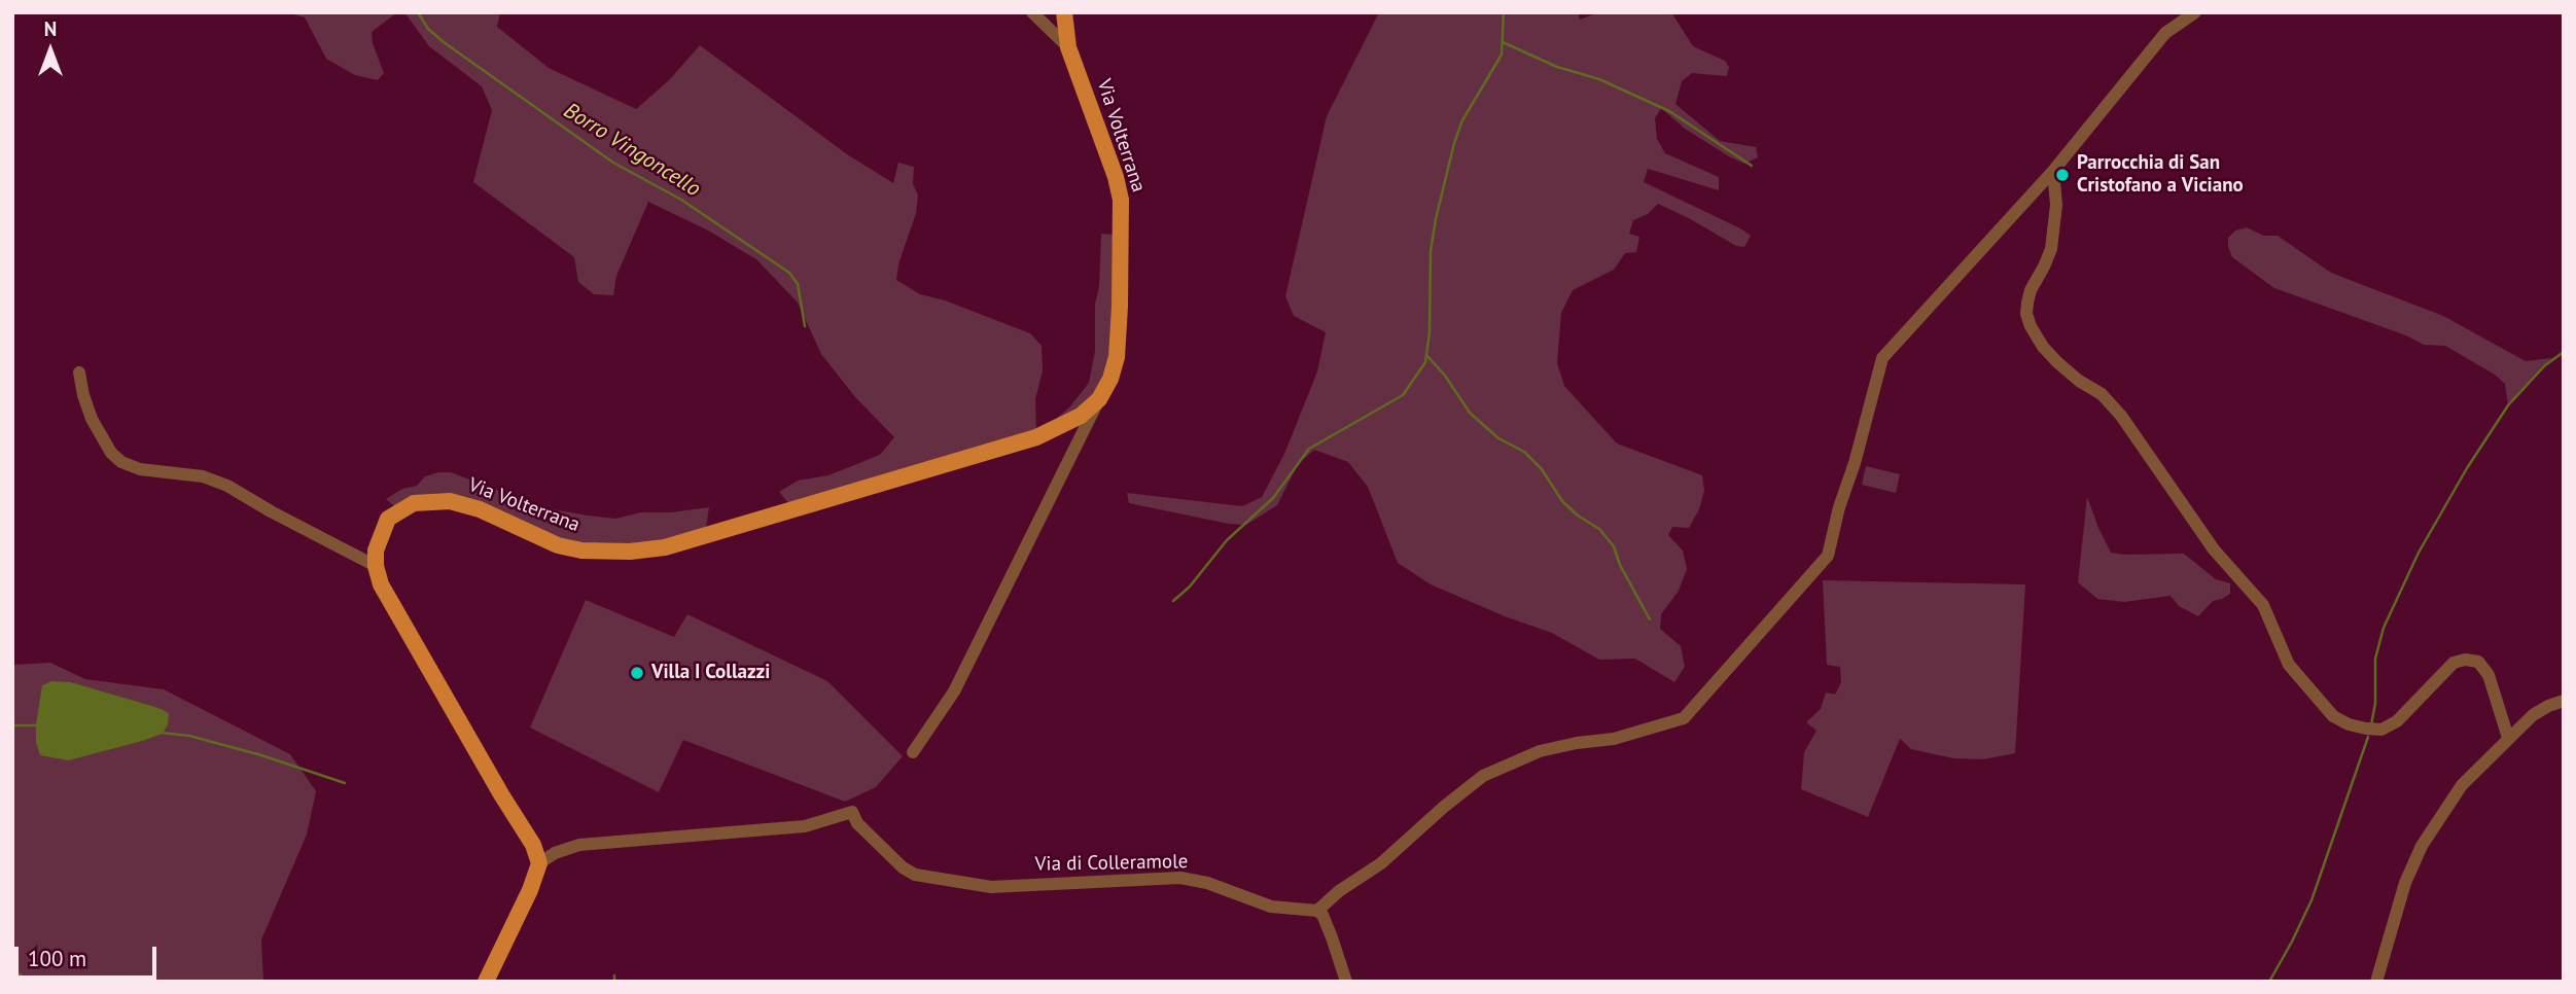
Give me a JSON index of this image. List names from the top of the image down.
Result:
{
  "streets": {
    "main road": ["Via Volterrana"],
    "street": ["Via di Colleramole"]
  },
  "water": ["Borro Vingoncello"],
  "places": ["Parrocchia di San Cristofano a Viciano", "Villa I Collazzi"],
  "scale_bar": "100 m",
  "north": "top"
}
